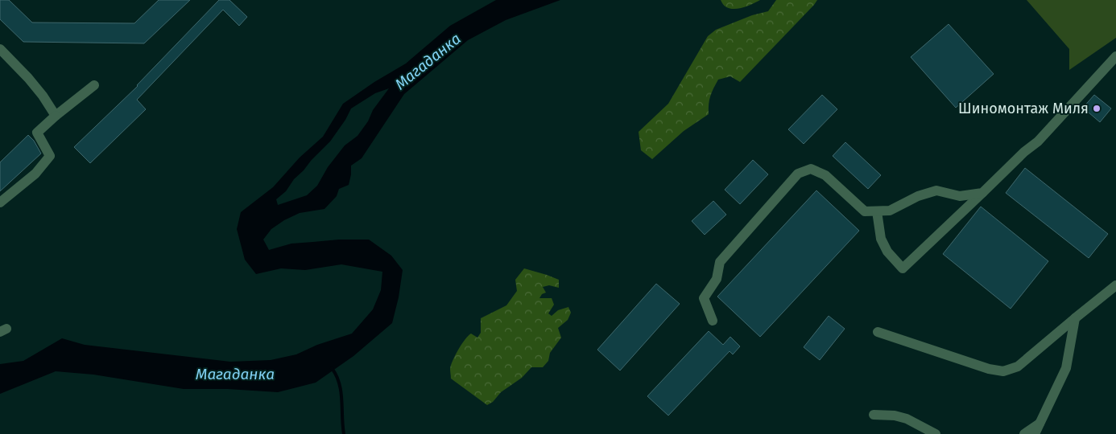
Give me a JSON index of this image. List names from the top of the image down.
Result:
{
  "water": ["Магаданка"],
  "places": ["Шиномонтаж Миля"]
}
